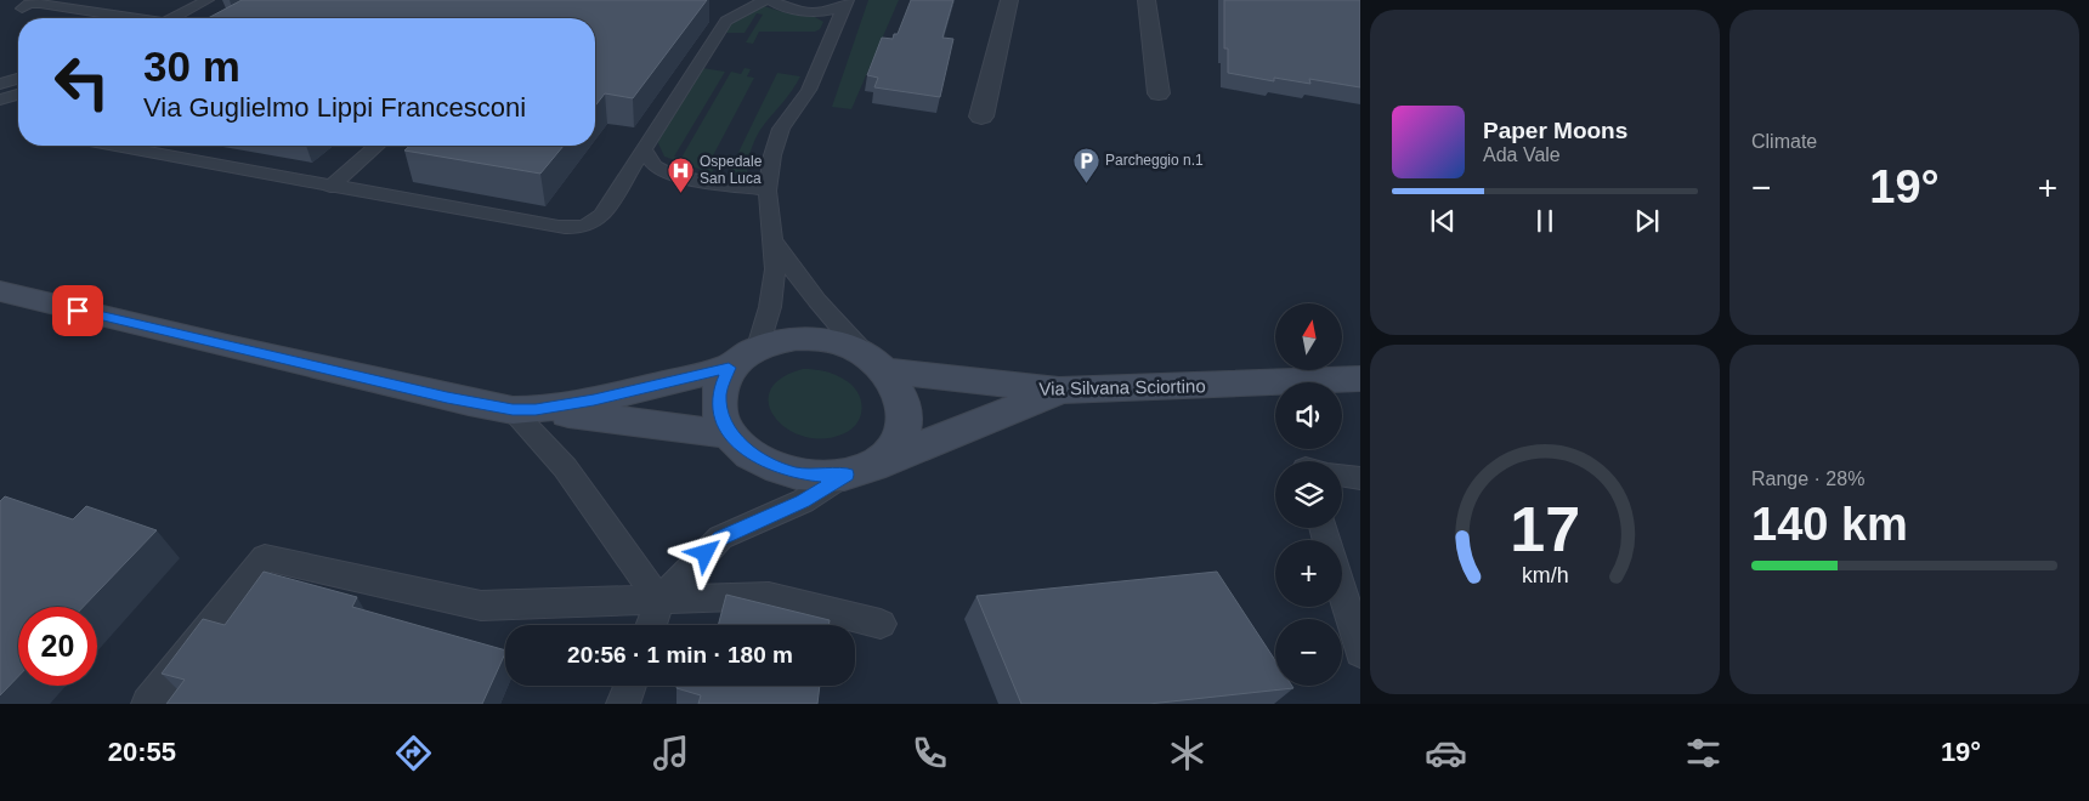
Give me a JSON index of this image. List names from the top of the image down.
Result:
{
  "streets": {
    "street": ["Via Silvana Sciortino"]
  },
  "places": {
    "parking": ["Parcheggio n.1"],
    "hospital": ["Ospedale San Luca"]
  },
  "north": "top",
  "page": {
    "tile": [
      "Climate",
      ["Range · 28%", "140 km"]
    ],
    "turn": ["30 m", "Via Guglielmo Lippi Francesconi"],
    "song": ["Paper Moons", "Ada Vale"],
    "heat": ["−", "19°", "+"],
    "map_buttons": ["+", "−"],
    "limit": "20",
    "trip": "20:56 · 1 min · 180 m",
    "tabs": ["20:55", "19°"],
    "gauge": ["17", "km/h"]
  }
}
